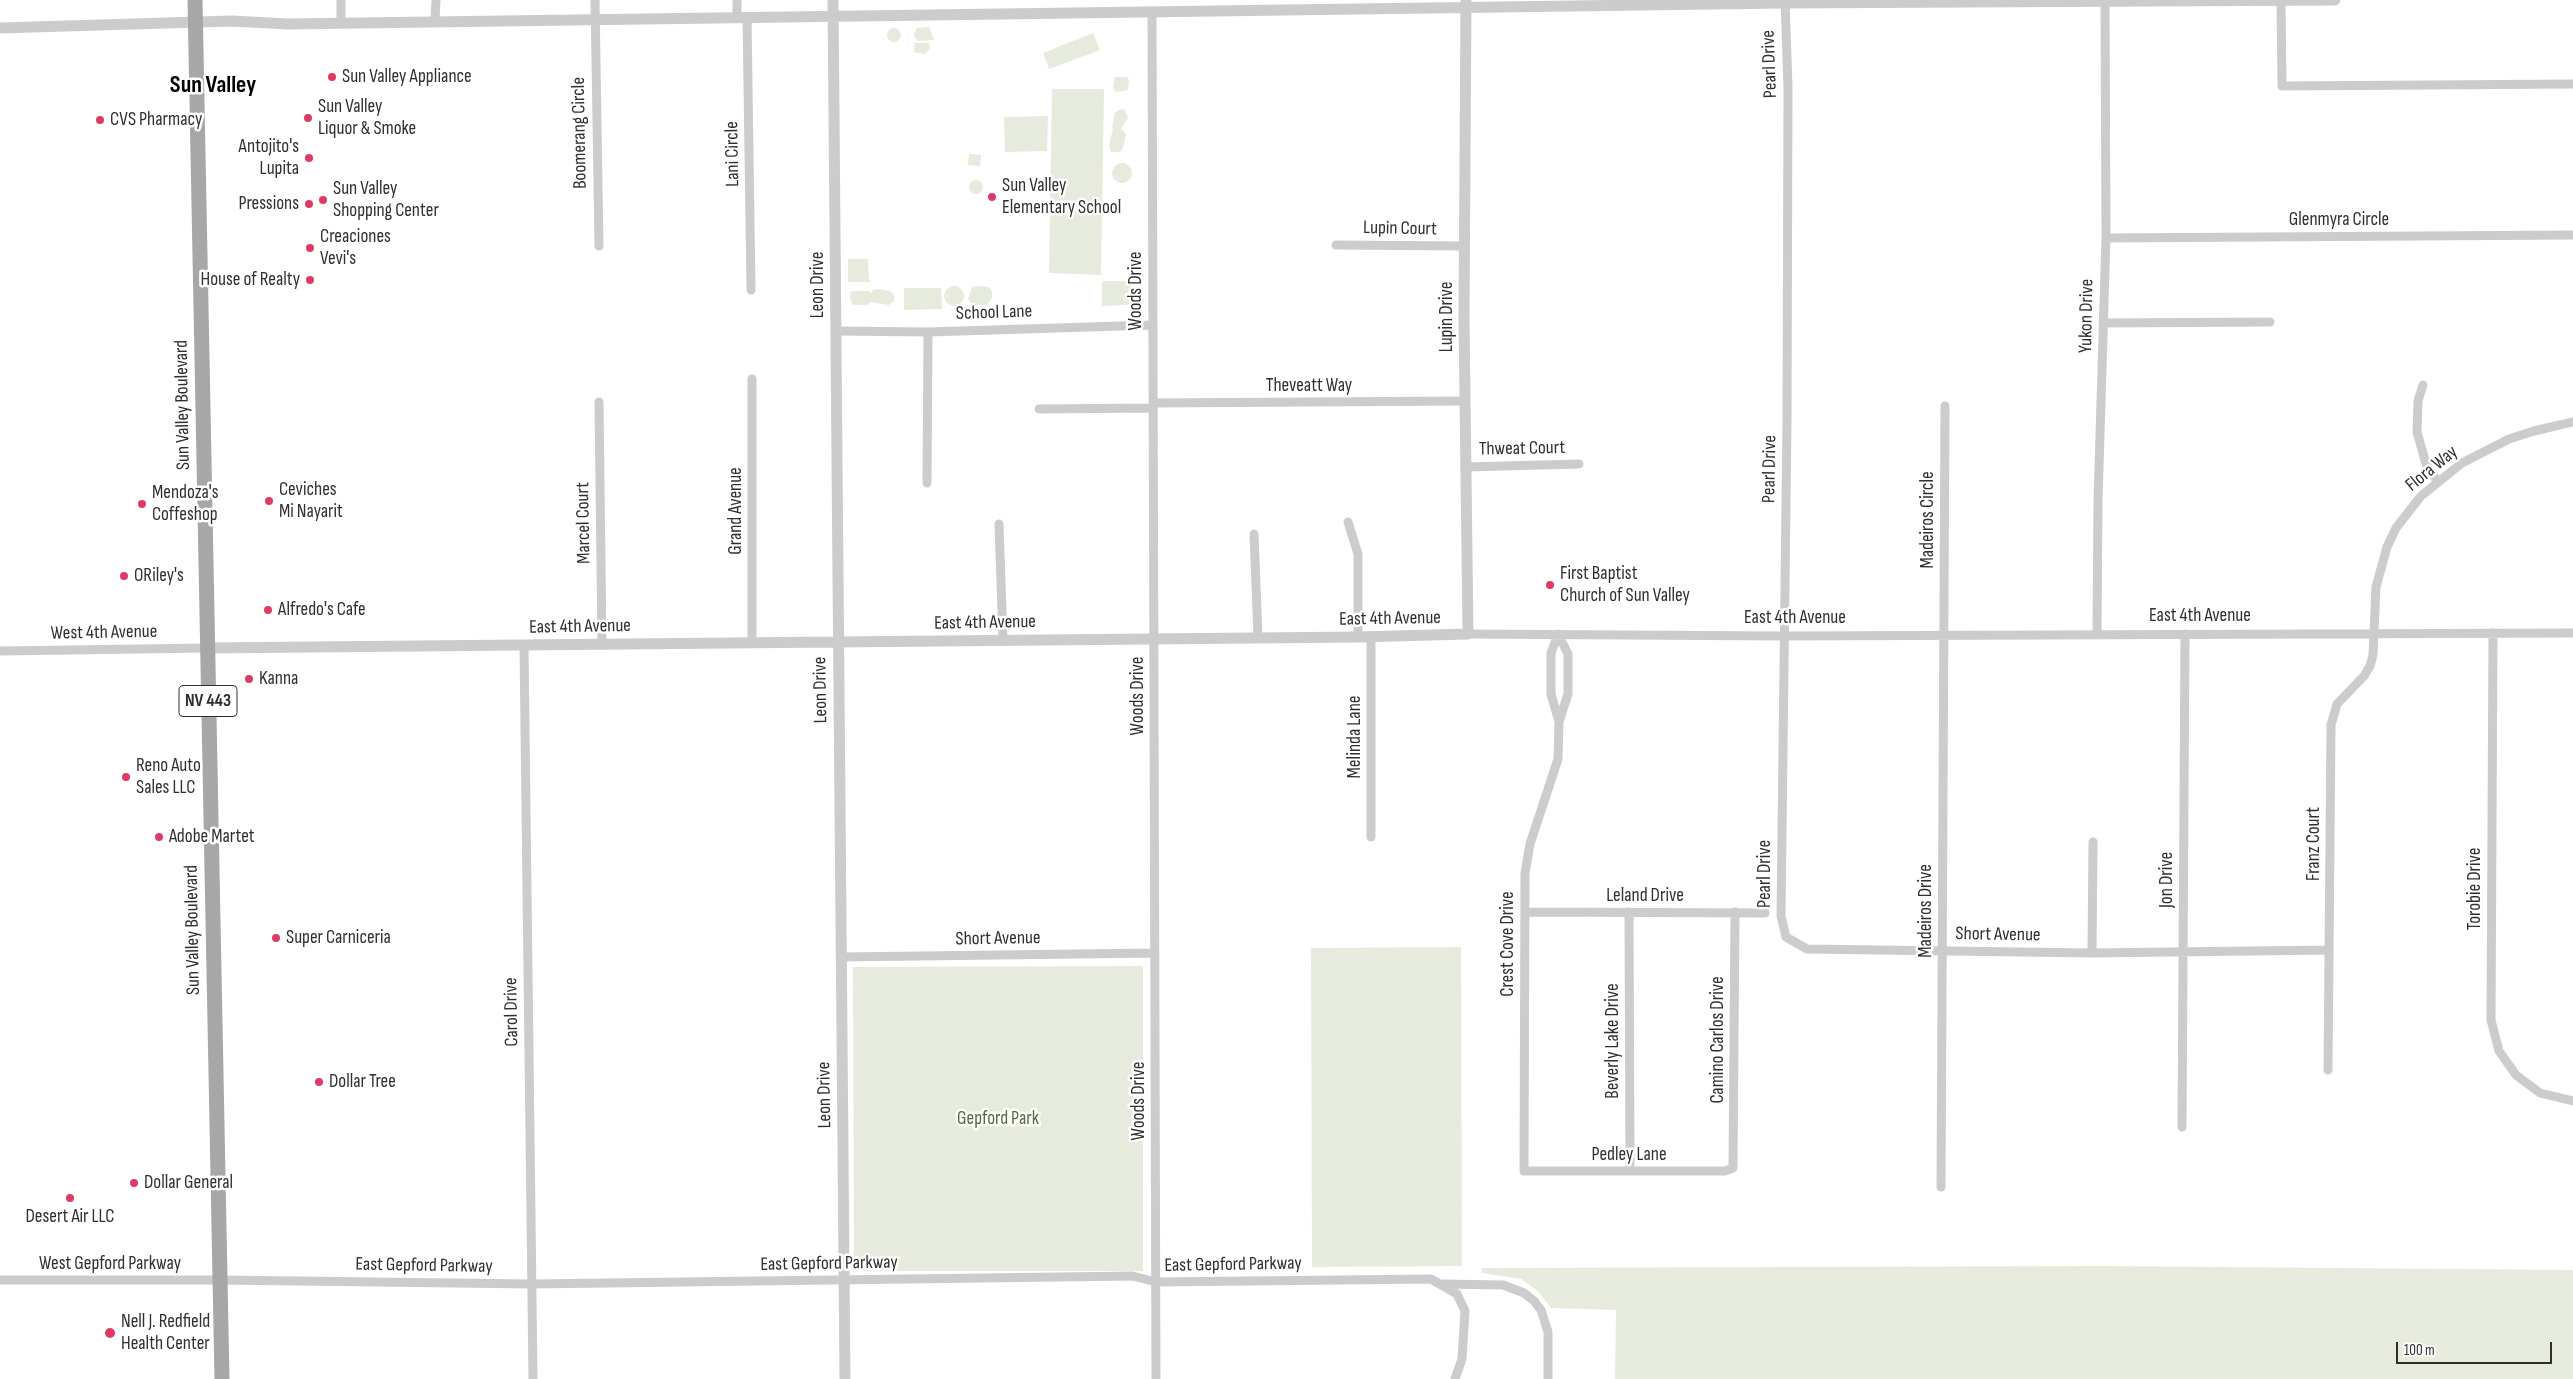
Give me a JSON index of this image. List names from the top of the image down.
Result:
{
  "streets": {
    "main road": ["Sun Valley Boulevard", "NV 443"],
    "street": [
      "Pearl Drive",
      "Boomerang Circle",
      "Lani Circle",
      "Glenmyra Circle",
      "Lupin Court",
      "Leon Drive",
      "Woods Drive",
      "School Lane",
      "Yukon Drive",
      "Lupin Drive",
      "Theveatt Way",
      "Thweat Court",
      "Flora Way",
      "Grand Avenue",
      "Madeiros Circle",
      "Marcel Court",
      "East 4th Avenue",
      "West 4th Avenue",
      "Melinda Lane",
      "Franz Court",
      "Jon Drive",
      "Torobie Drive",
      "Leland Drive",
      "Madeiros Drive",
      "Short Avenue",
      "Crest Cove Drive",
      "Carol Drive",
      "Camino Carlos Drive",
      "Beverly Lake Drive",
      "Pedley Lane",
      "West Gepford Parkway",
      "East Gepford Parkway"
    ]
  },
  "crossings": [
    ["Pearl Drive", "East 4th Avenue"],
    ["Pearl Drive", "Short Avenue"],
    ["Glenmyra Circle", "Yukon Drive"],
    ["Lupin Court", "Lupin Drive"],
    ["Leon Drive", "School Lane"],
    ["Leon Drive", "East 4th Avenue"],
    ["Leon Drive", "Short Avenue"],
    ["Leon Drive", "East Gepford Parkway"],
    ["Woods Drive", "School Lane"],
    ["Woods Drive", "Theveatt Way"],
    ["Woods Drive", "East 4th Avenue"],
    ["Woods Drive", "Short Avenue"],
    ["Woods Drive", "East Gepford Parkway"],
    ["Yukon Drive", "East 4th Avenue"],
    ["Lupin Drive", "Theveatt Way"],
    ["Lupin Drive", "Thweat Court"],
    ["Lupin Drive", "East 4th Avenue"],
    ["Sun Valley Boulevard", "East 4th Avenue"],
    ["Sun Valley Boulevard", "West 4th Avenue"],
    ["Sun Valley Boulevard", "West Gepford Parkway"],
    ["Sun Valley Boulevard", "East Gepford Parkway"],
    ["Flora Way", "East 4th Avenue"],
    ["Flora Way", "Franz Court"],
    ["Grand Avenue", "East 4th Avenue"],
    ["Madeiros Circle", "East 4th Avenue"],
    ["Madeiros Circle", "Madeiros Drive"],
    ["Marcel Court", "East 4th Avenue"],
    ["East 4th Avenue", "West 4th Avenue"],
    ["East 4th Avenue", "Melinda Lane"],
    ["East 4th Avenue", "Franz Court"],
    ["East 4th Avenue", "Jon Drive"],
    ["East 4th Avenue", "Torobie Drive"],
    ["East 4th Avenue", "Madeiros Drive"],
    ["East 4th Avenue", "Crest Cove Drive"],
    ["East 4th Avenue", "Carol Drive"],
    ["Franz Court", "Short Avenue"],
    ["Jon Drive", "Short Avenue"],
    ["Leland Drive", "Crest Cove Drive"],
    ["Leland Drive", "Camino Carlos Drive"],
    ["Leland Drive", "Beverly Lake Drive"],
    ["Madeiros Drive", "Short Avenue"],
    ["Crest Cove Drive", "Pedley Lane"],
    ["Carol Drive", "East Gepford Parkway"],
    ["Camino Carlos Drive", "Pedley Lane"],
    ["Beverly Lake Drive", "Pedley Lane"],
    ["West Gepford Parkway", "East Gepford Parkway"]
  ],
  "districts": ["Sun Valley"],
  "parks": ["Gepford Park"],
  "places": [
    "Sun Valley Appliance",
    "Sun Valley Liquor & Smoke",
    "CVS Pharmacy",
    "Antojito's Lupita",
    "Sun Valley Elementary School",
    "Sun Valley Shopping Center",
    "Pressions",
    "Creaciones Vevi's",
    "House of Realty",
    "Ceviches Mi Nayarit",
    "Mendoza's Coffeshop",
    "ORiley's",
    "First Baptist Church of Sun Valley",
    "Alfredo's Cafe",
    "Kanna",
    "Reno Auto Sales LLC",
    "Adobe Martet",
    "Super Carniceria",
    "Dollar Tree",
    "Dollar General",
    "Desert Air LLC",
    "Nell J. Redfield Health Center"
  ],
  "scale_bar": "100 m"
}
